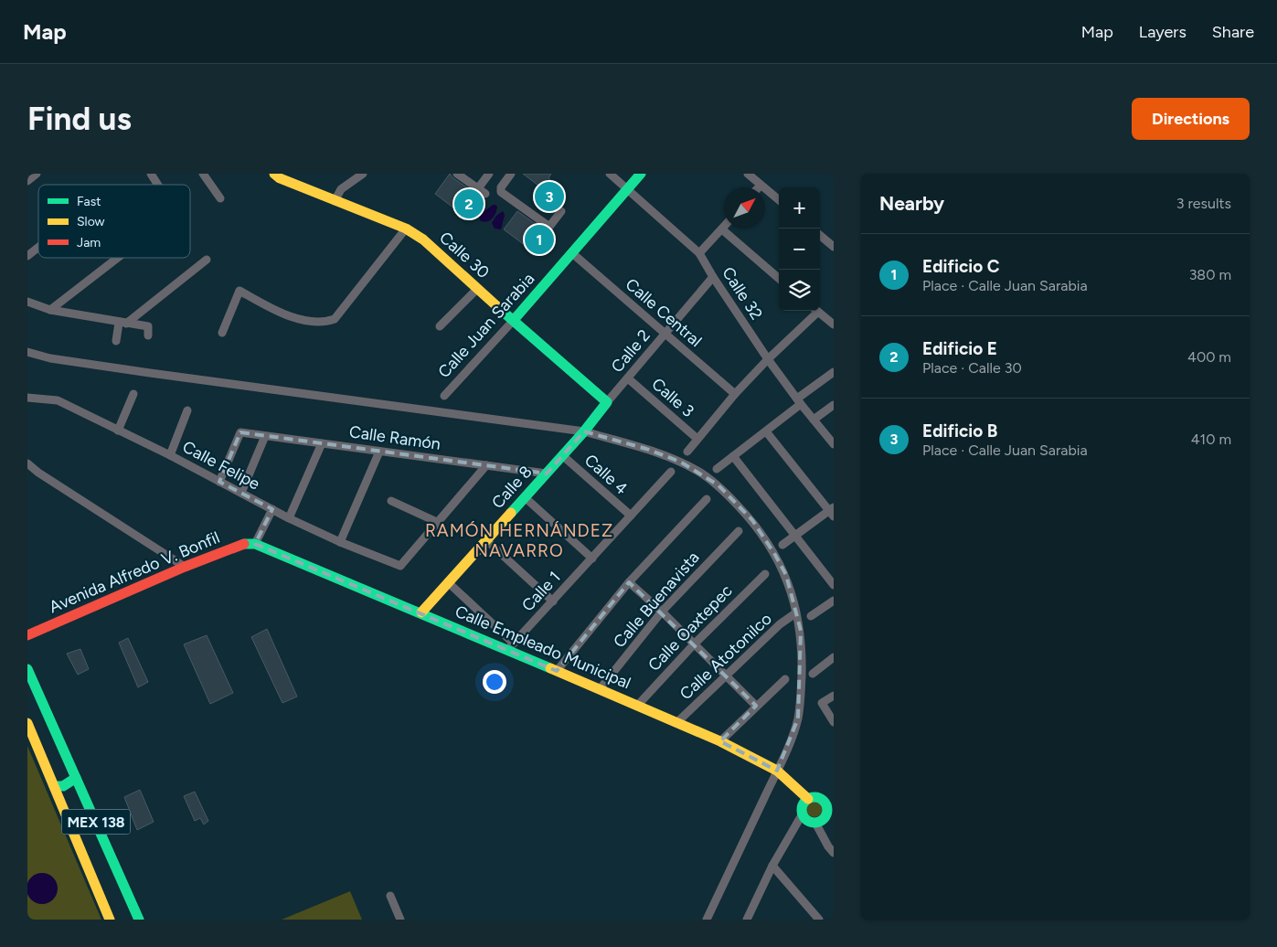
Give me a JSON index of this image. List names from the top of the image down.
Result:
{
  "streets": {
    "street": [
      "Calle 30",
      "Calle 32",
      "Calle Central",
      "Calle Juan Sarabia",
      "Calle 2",
      "Calle 3",
      "Calle Ramón",
      "Calle Felipe",
      "Calle 4",
      "Calle 8",
      "Avenida Alfredo V. Bonfil",
      "Calle 1",
      "Calle Buenavista",
      "Calle Oaxtepec",
      "Calle Empleado Municipal",
      "Calle Atotonilco",
      "MEX 138"
    ]
  },
  "crossings": [
    ["Calle 30", "Calle Juan Sarabia"],
    ["Calle 30", "Calle 2"],
    ["Calle 30", "Calle 8"],
    ["Calle 32", "Calle Juan Sarabia"],
    ["Calle 32", "Calle 2"],
    ["Calle Central", "Calle Juan Sarabia"],
    ["Calle Central", "Calle 2"],
    ["Calle 2", "Calle 3"],
    ["Calle 2", "Calle 8"],
    ["Calle Ramón", "Calle Felipe"],
    ["Calle Ramón", "Calle 8"],
    ["Calle 4", "Calle 8"],
    ["Calle 4", "Calle 1"],
    ["Calle 8", "Calle Empleado Municipal"],
    ["Avenida Alfredo V. Bonfil", "Calle Empleado Municipal"],
    ["Calle 1", "Calle Empleado Municipal"],
    ["Calle Buenavista", "Calle Empleado Municipal"],
    ["Calle Oaxtepec", "Calle Empleado Municipal"],
    ["Calle Empleado Municipal", "Calle Atotonilco"]
  ],
  "districts": ["RAMÓN HERNÁNDEZ NAVARRO"],
  "legend": ["Fast", "Slow", "Jam"],
  "north": "top right",
  "page": {
    "header": "Map",
    "nav": ["Map", "Layers", "Share"],
    "buttons": "Directions",
    "title": "Find us",
    "heading": ["Nearby", "3 results"],
    "pins": ["3", "2", "1"],
    "map_buttons": ["+", "−"],
    "list": [
      {
        "mark": "1",
        "name": "Edificio C",
        "note": "Place · Calle Juan Sarabia",
        "value": "380 m"
      },
      {
        "mark": "2",
        "name": "Edificio E",
        "note": "Place · Calle 30",
        "value": "400 m"
      },
      {
        "mark": "3",
        "name": "Edificio B",
        "note": "Place · Calle Juan Sarabia",
        "value": "410 m"
      }
    ]
  }
}
